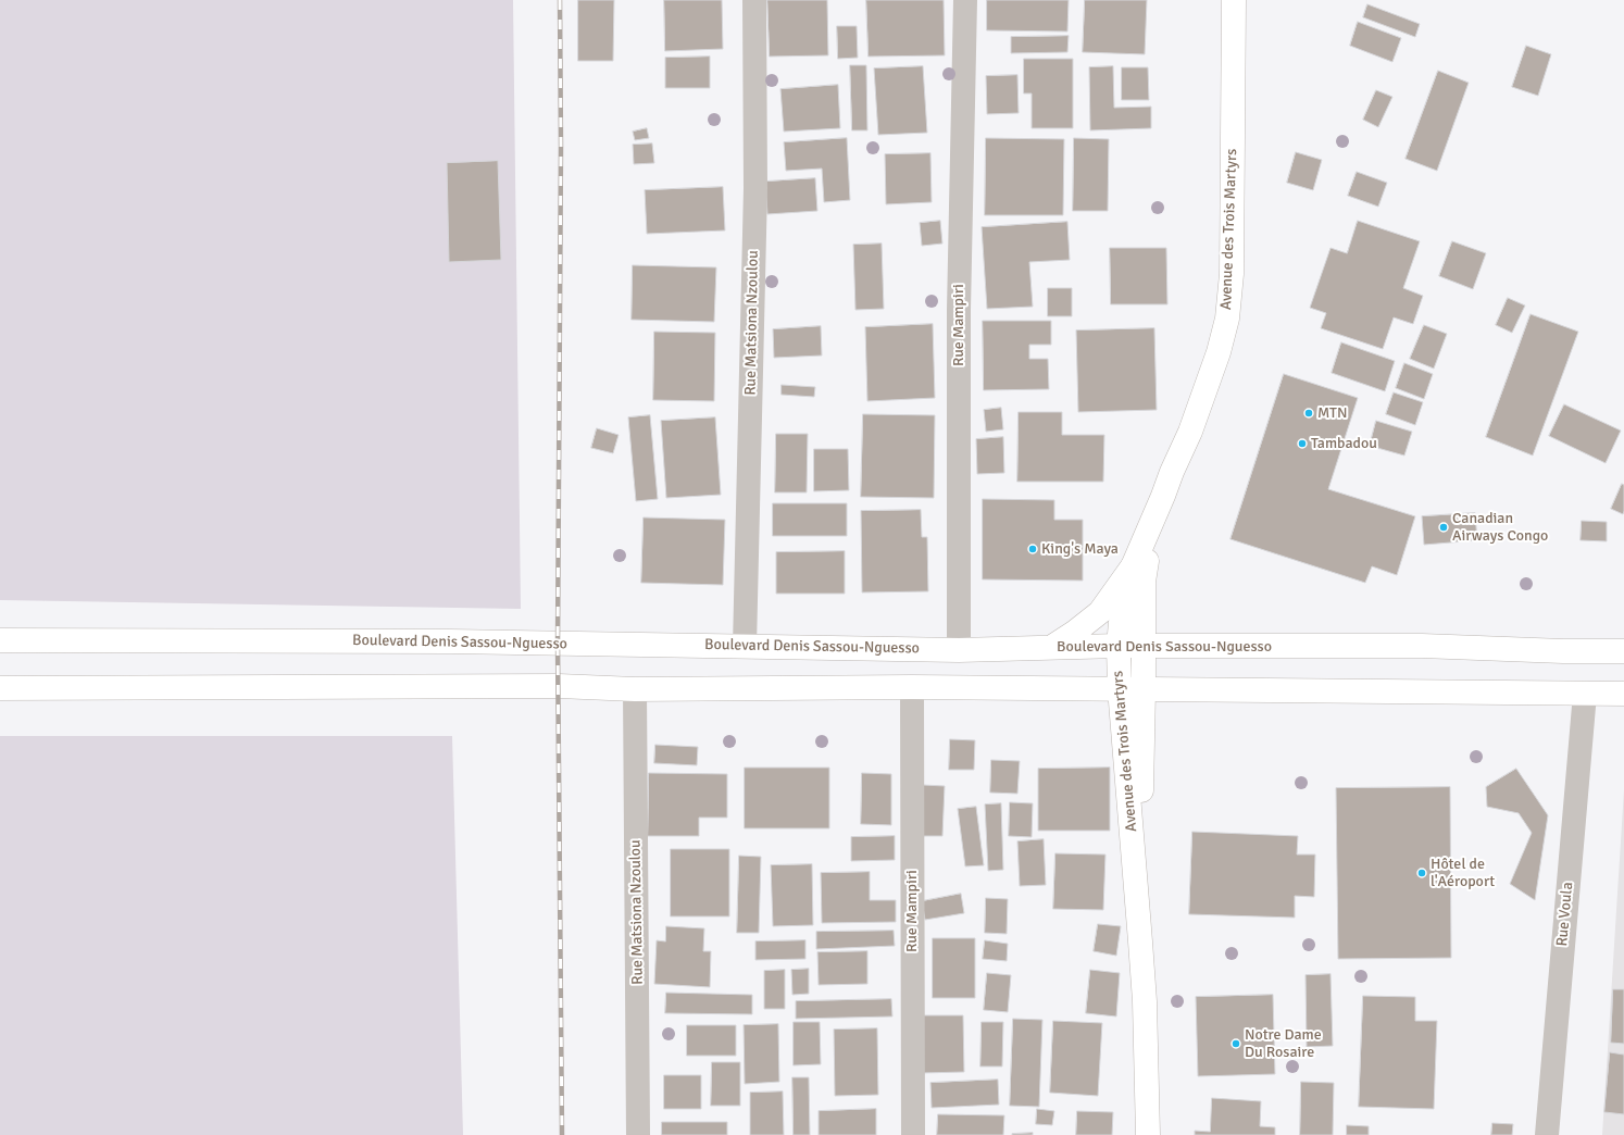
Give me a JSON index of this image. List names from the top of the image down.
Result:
{
  "streets": {
    "main road": ["Avenue des Trois Martyrs", "Boulevard Denis Sassou-Nguesso"],
    "street": ["Rue Matsiona Nzoulou", "Rue Mampiri", "Rue Voula"]
  },
  "crossings": [
    ["Avenue des Trois Martyrs", "Boulevard Denis Sassou-Nguesso"],
    ["Rue Matsiona Nzoulou", "Boulevard Denis Sassou-Nguesso"],
    ["Rue Mampiri", "Boulevard Denis Sassou-Nguesso"]
  ],
  "places": [
    "MTN",
    "Tambadou",
    "Canadian Airways Congo",
    "King's Maya",
    "Hôtel de l'Aéroport",
    "Notre Dame Du Rosaire"
  ]
}
